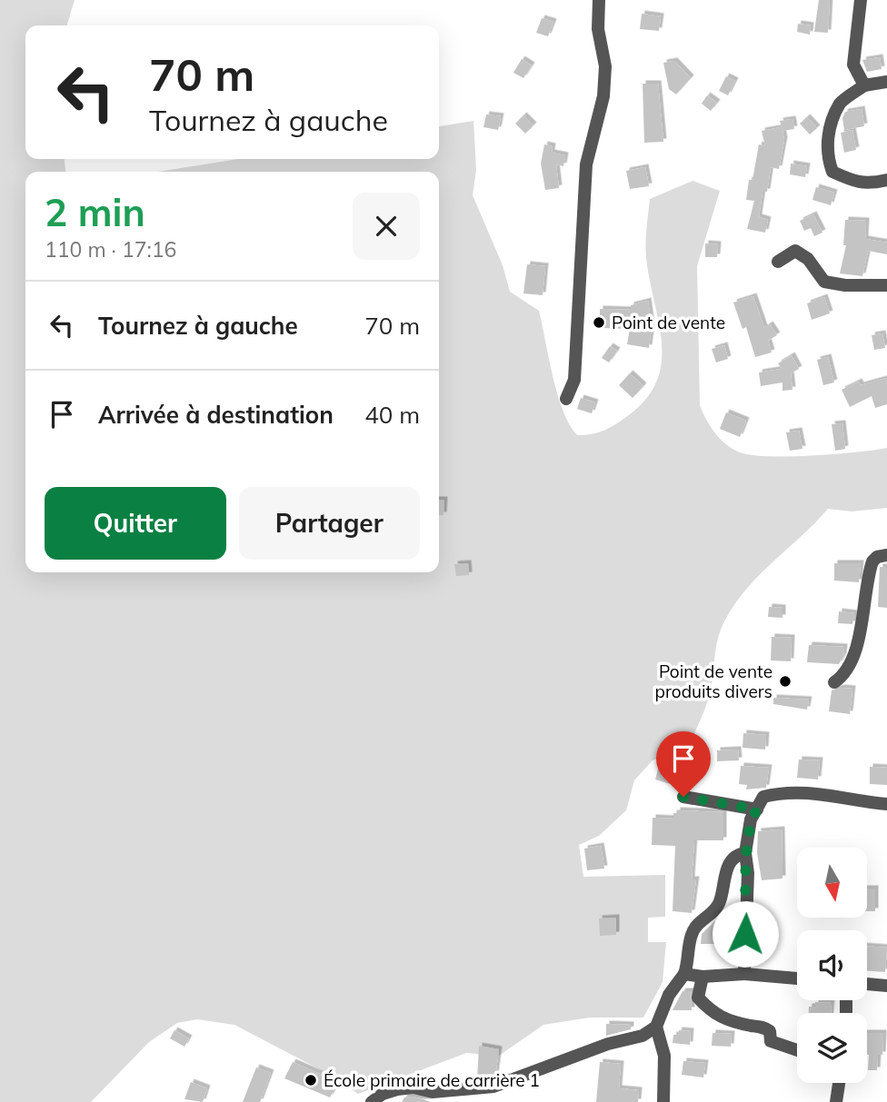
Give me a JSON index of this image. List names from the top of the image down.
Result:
{
  "places": ["Point de vente", "Point de vente produits divers", "École primaire de carrière 1"],
  "north": "bottom",
  "page": {
    "turn": ["70 m", "Tournez à gauche"],
    "heading": ["2 min", "110 m · 17:16"],
    "list": [
      {
        "name": "Tournez à gauche",
        "value": "70 m"
      },
      {
        "name": "Arrivée à destination",
        "value": "40 m"
      }
    ],
    "buttons": ["Quitter", "Partager"]
  }
}
